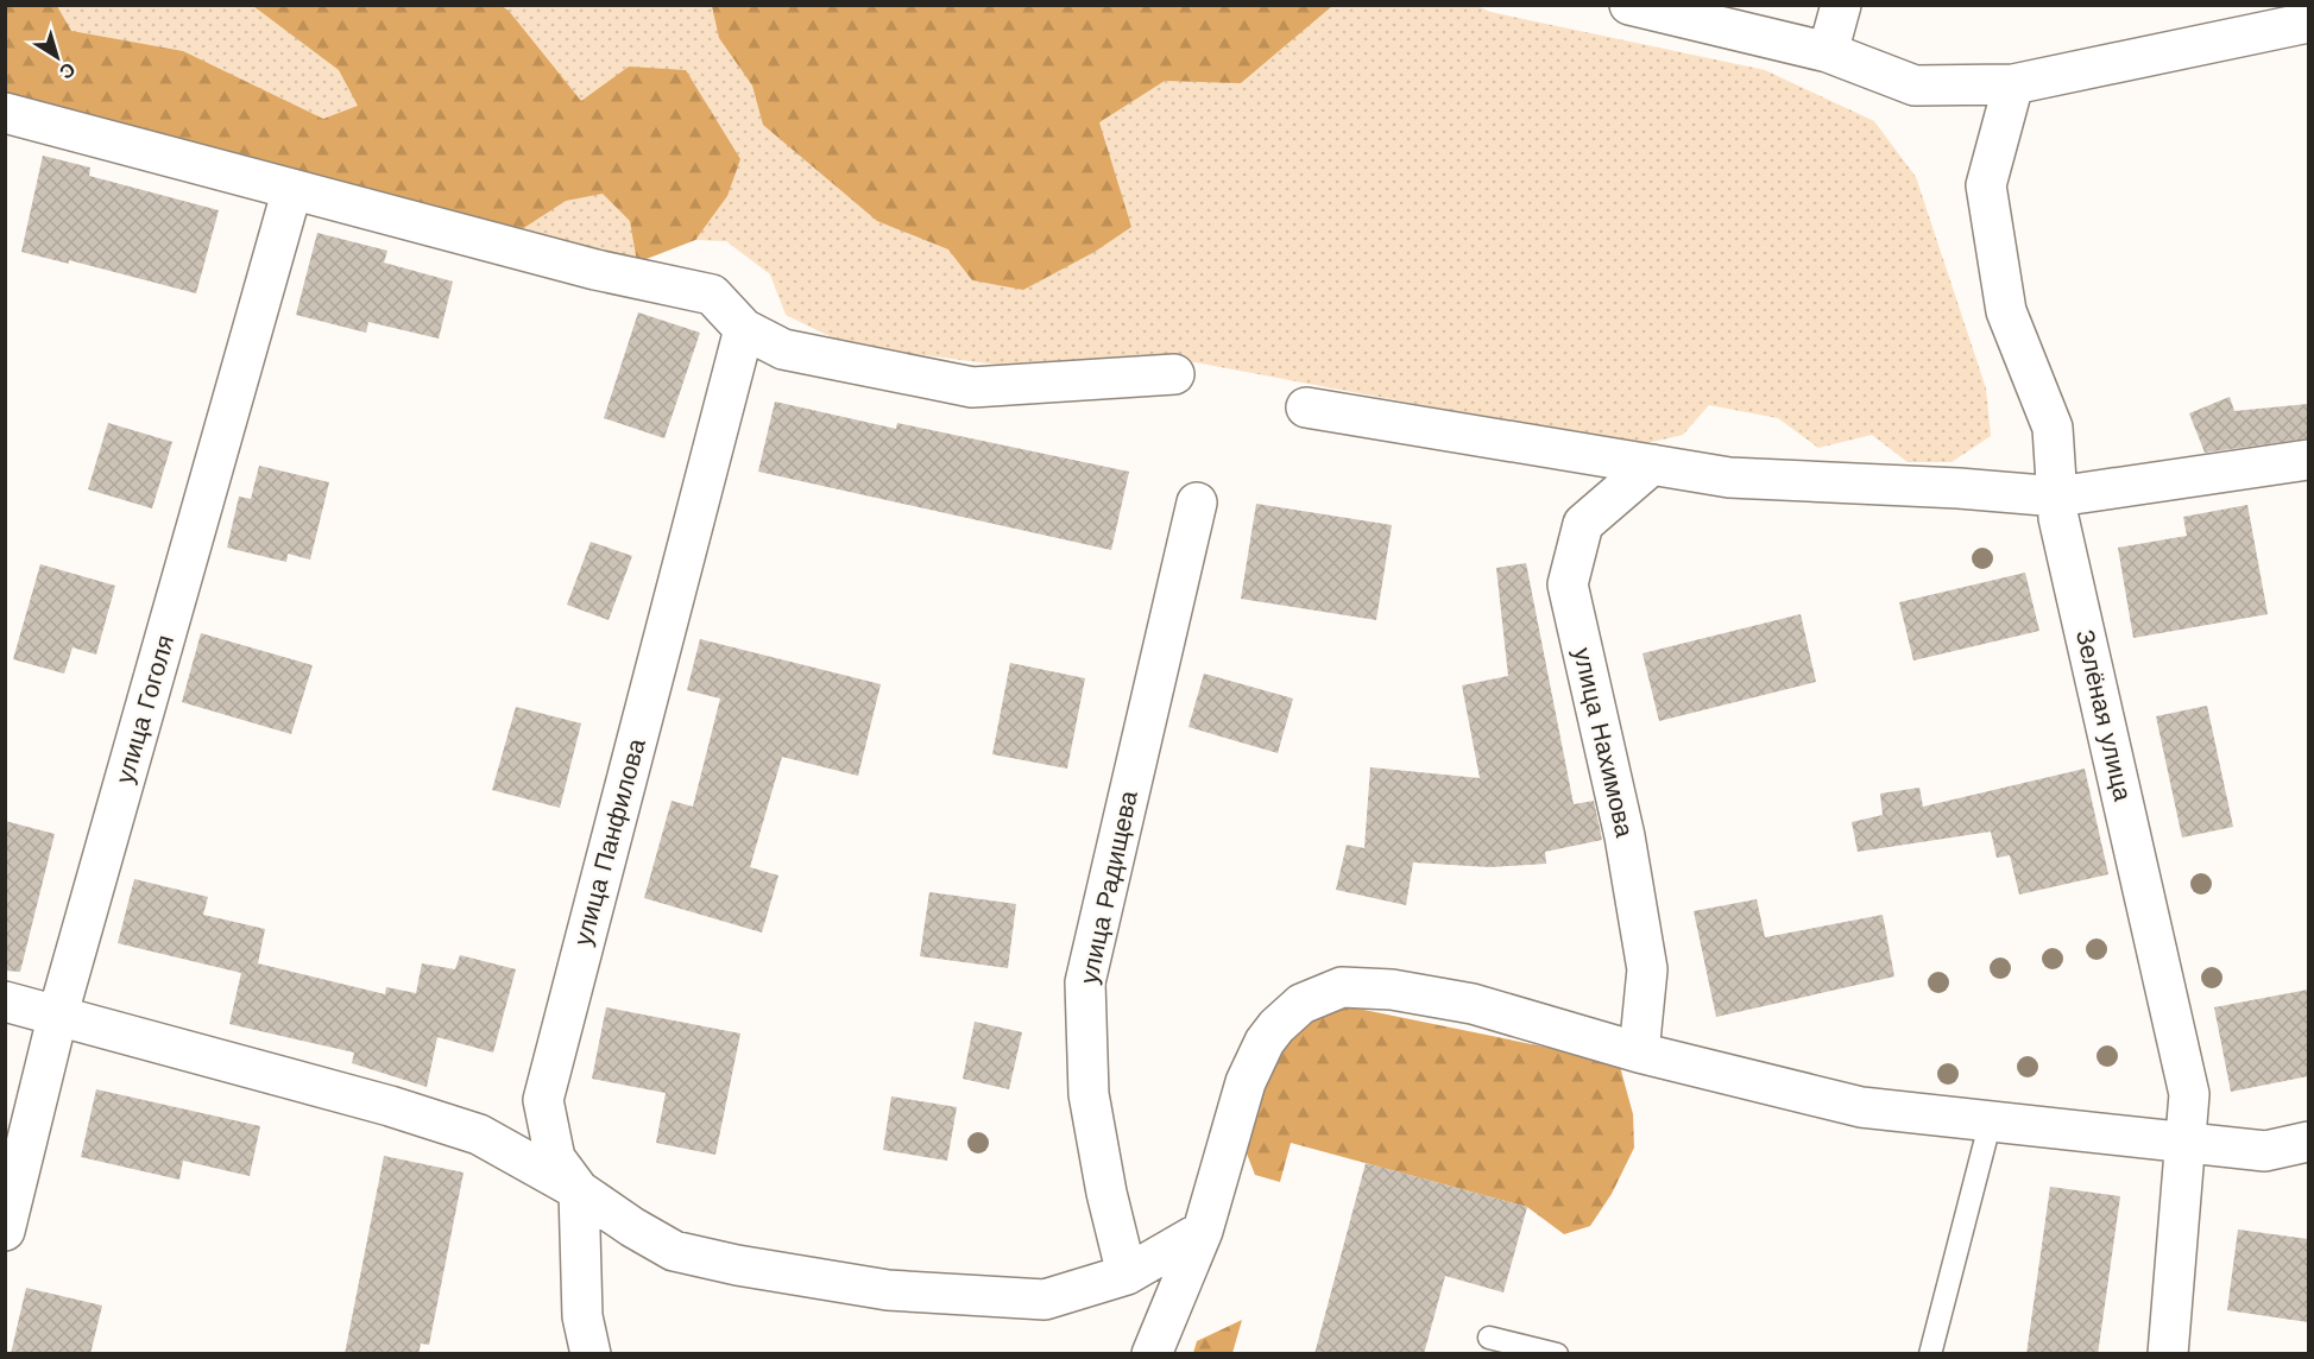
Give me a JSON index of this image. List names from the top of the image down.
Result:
{
  "streets": {
    "street": [
      "улица Гоголя",
      "Зелёная улица",
      "улица Нахимова",
      "улица Панфилова",
      "улица Радищева"
    ]
  },
  "north": "bottom right"
}
